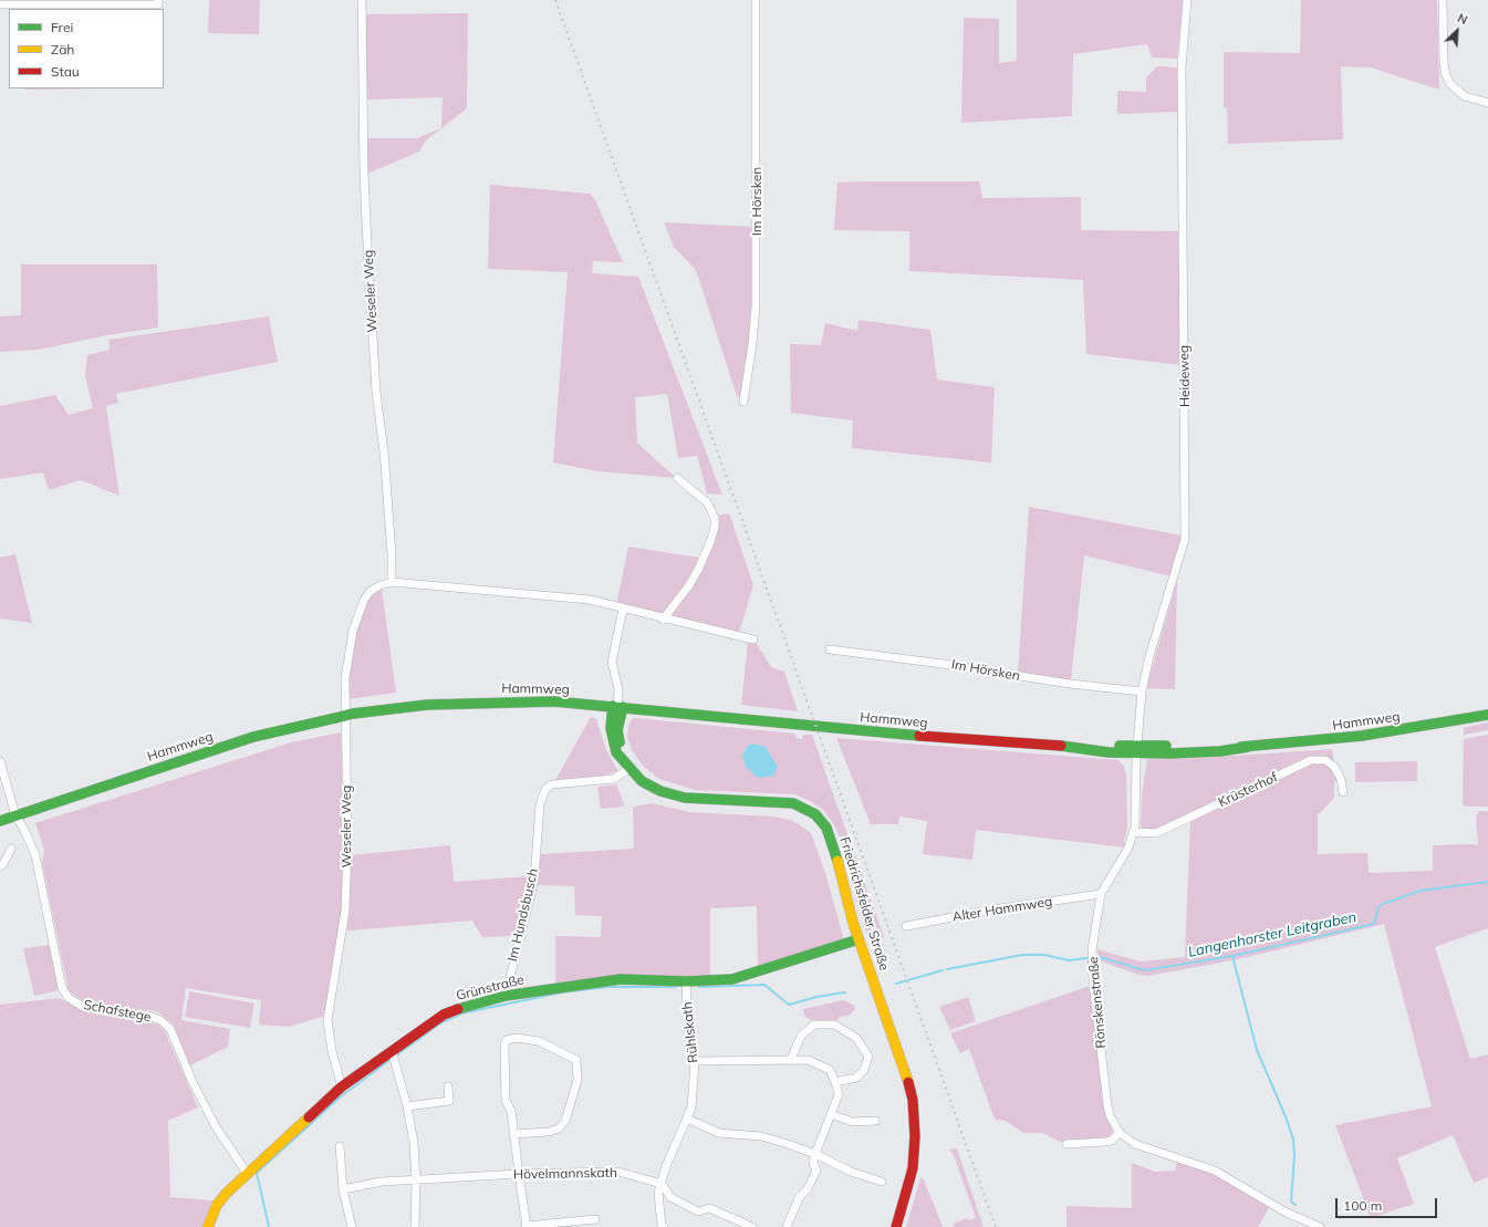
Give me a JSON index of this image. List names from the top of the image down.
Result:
{
  "streets": {
    "main road": ["Hammweg", "Friedrichsfelder Straße", "Grünstraße"],
    "street": [
      "Im Hörsken",
      "Weseler Weg",
      "Heideweg",
      "Krüsterhof",
      "Alter Hammweg",
      "Im Hundsbusch",
      "Rönskenstraße",
      "Schafstege",
      "Rühlskath",
      "Hövelmannskath"
    ]
  },
  "crossings": [
    ["Im Hörsken", "Heideweg"],
    ["Weseler Weg", "Grünstraße"],
    ["Heideweg", "Hammweg"],
    ["Heideweg", "Rönskenstraße"],
    ["Hammweg", "Rönskenstraße"],
    ["Hammweg", "Schafstege"],
    ["Krüsterhof", "Rönskenstraße"],
    ["Friedrichsfelder Straße", "Im Hundsbusch"],
    ["Friedrichsfelder Straße", "Grünstraße"],
    ["Alter Hammweg", "Rönskenstraße"],
    ["Im Hundsbusch", "Grünstraße"],
    ["Grünstraße", "Schafstege"],
    ["Grünstraße", "Rühlskath"],
    ["Rühlskath", "Hövelmannskath"]
  ],
  "water": ["Langenhorster Leitgraben"],
  "legend": ["Frei", "Zäh", "Stau"],
  "scale_bar": "100 m",
  "north": "top right"
}
